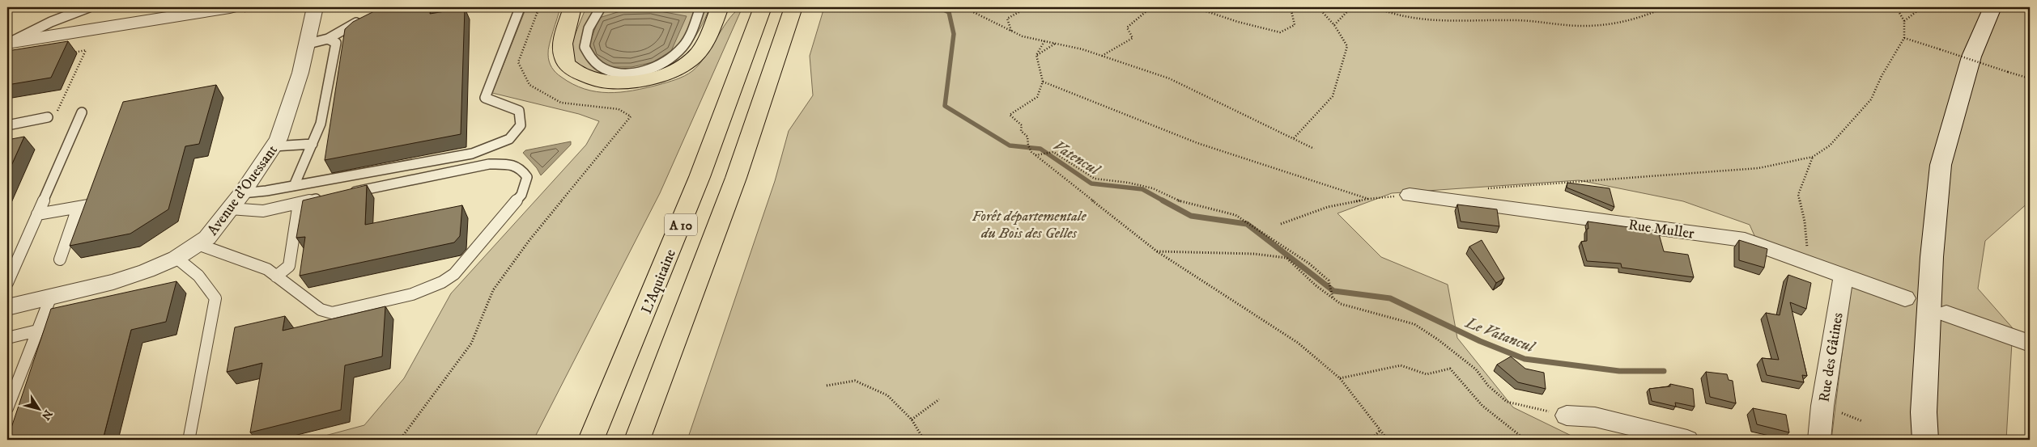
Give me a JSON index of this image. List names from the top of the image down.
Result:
{
  "streets": {
    "highway": ["A 10", "L'Aquitaine"],
    "street": ["Avenue d'Ouessant", "Rue Muller", "Rue des Gâtines"]
  },
  "crossings": [
    ["Rue Muller", "Rue des Gâtines"]
  ],
  "water": ["Vatencul", "Le Vatancul"],
  "parks": ["Forêt départementale du Bois des Gelles"],
  "north": "bottom right"
}
